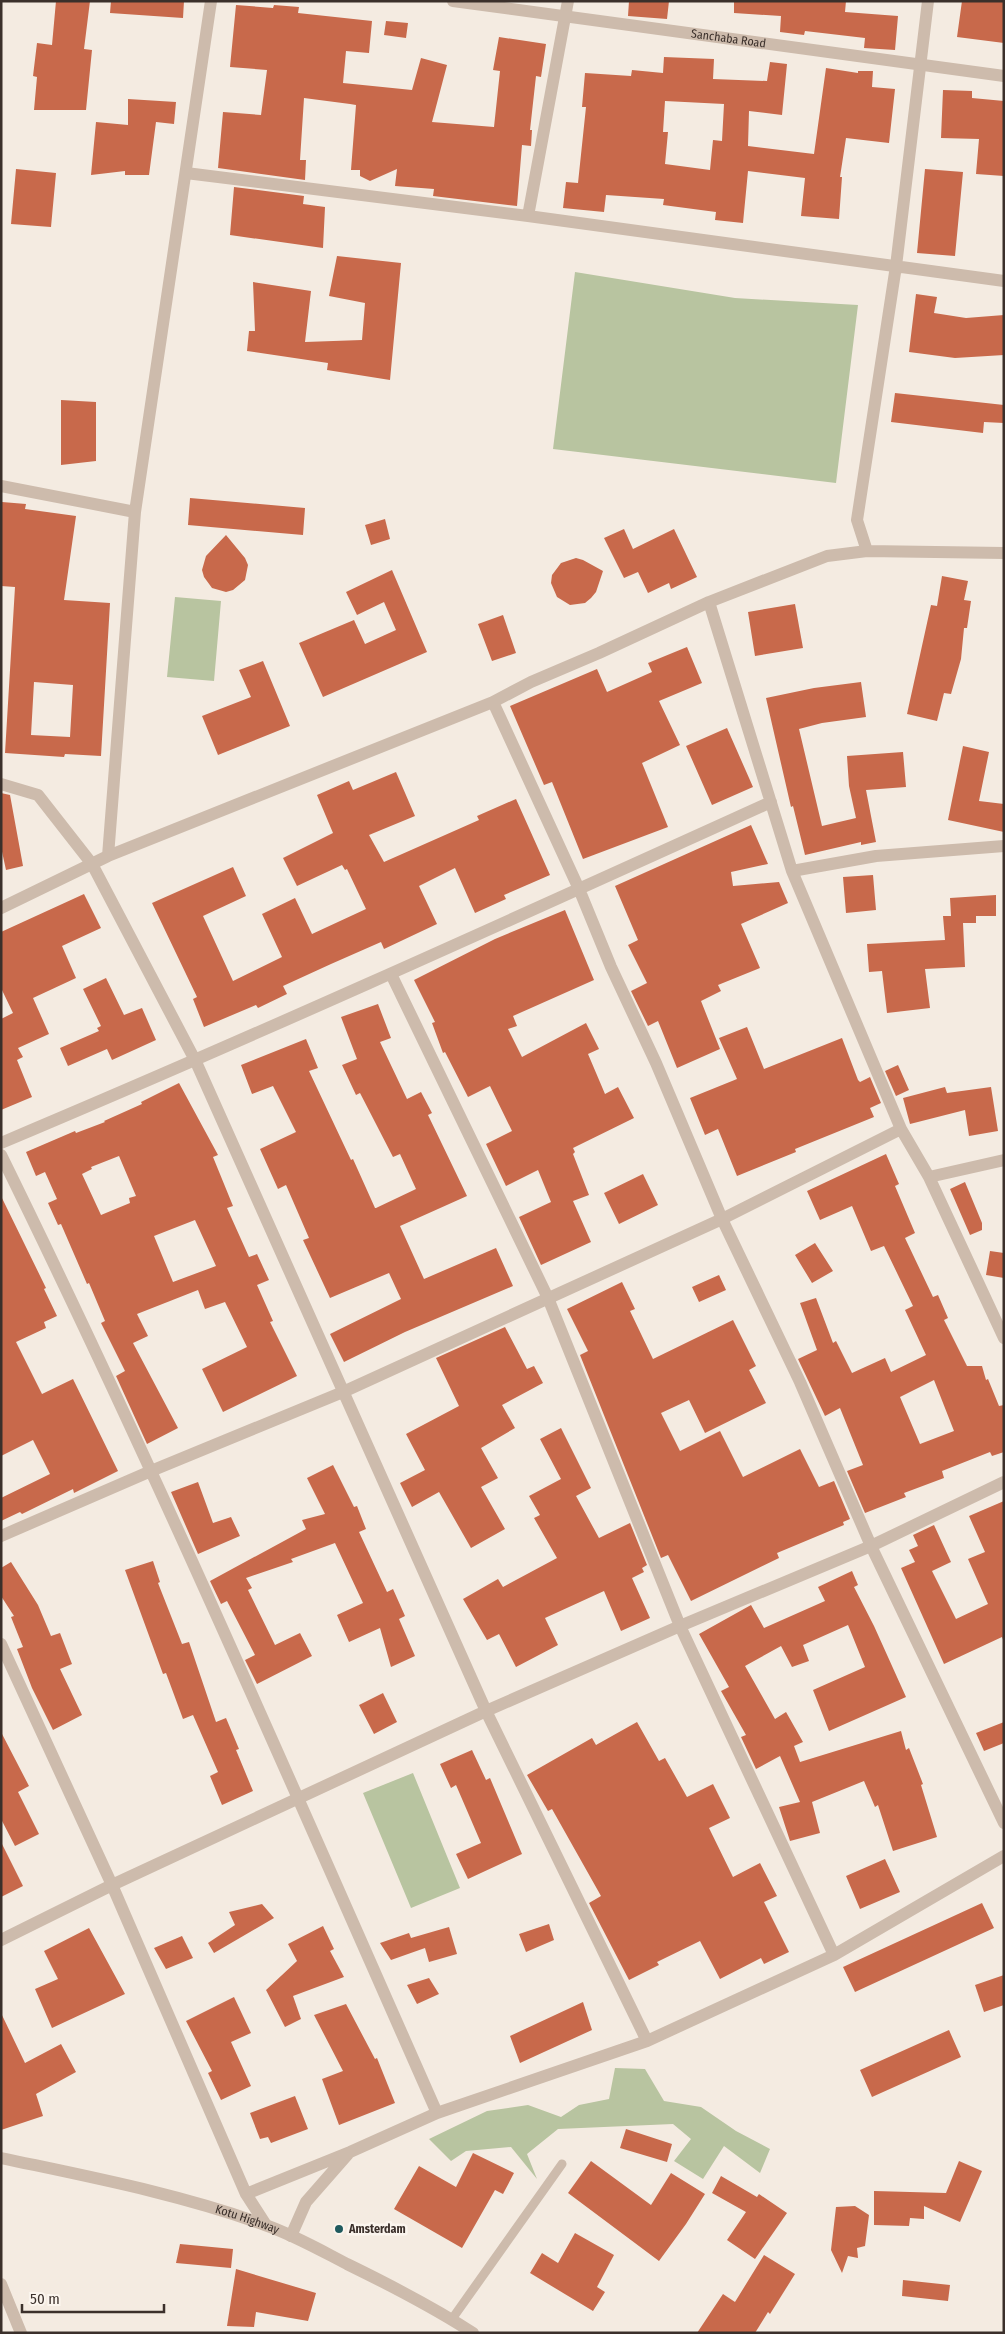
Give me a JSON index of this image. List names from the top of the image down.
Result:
{
  "streets": {
    "street": ["Sanchaba Road", "Kotu Highway"]
  },
  "places": ["Amsterdam"],
  "scale_bar": "50 m"
}
